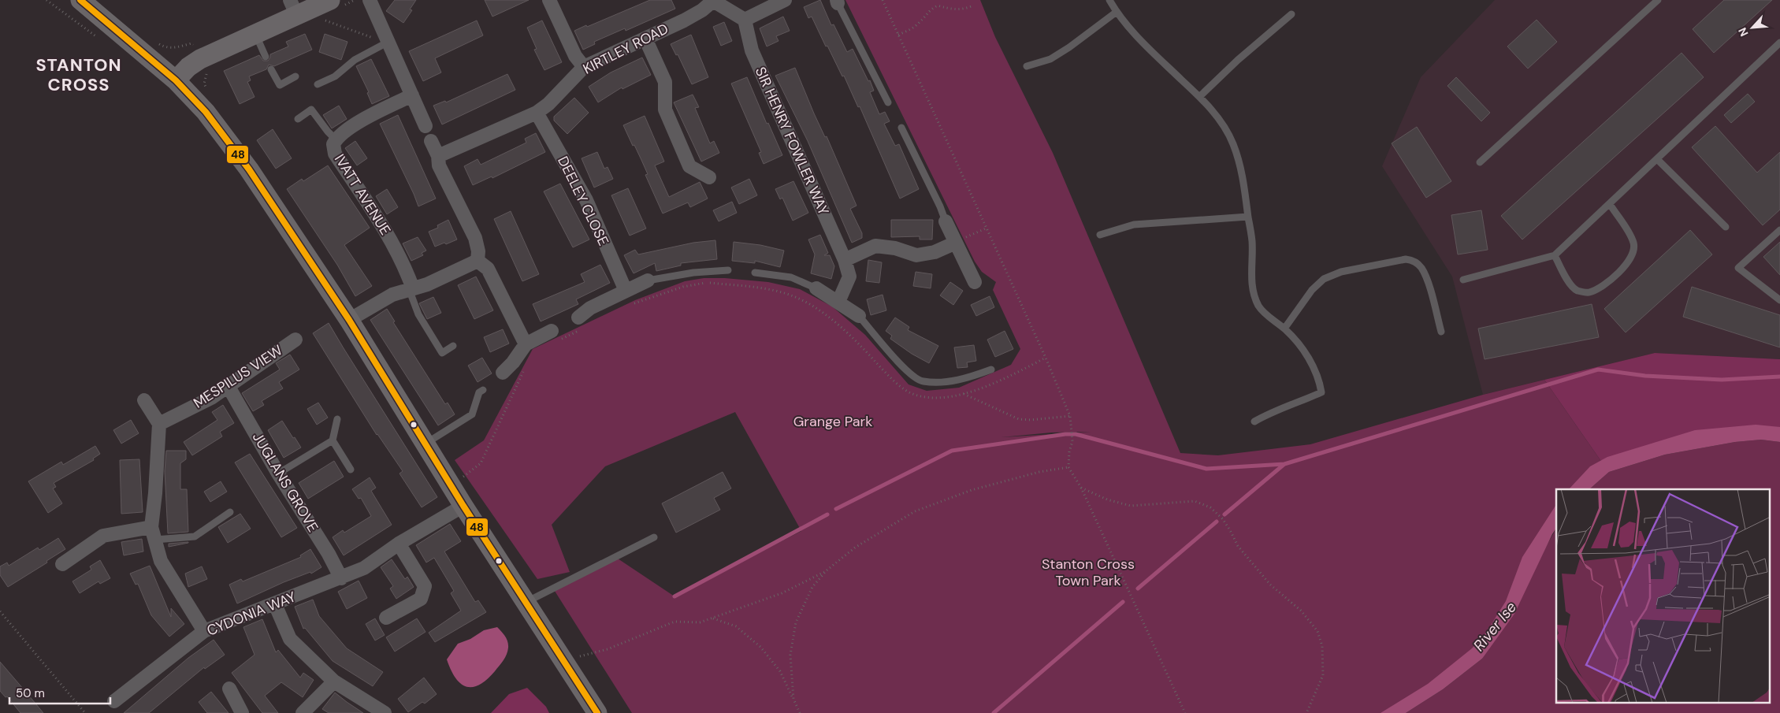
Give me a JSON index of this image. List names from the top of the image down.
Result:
{
  "streets": {
    "street": [
      "KIRTLEY ROAD",
      "SIR HENRY FOWLER WAY",
      "IVATT AVENUE",
      "DEELEY CLOSE",
      "MESPILUS VIEW",
      "JUGLANS GROVE",
      "CYDONIA WAY"
    ]
  },
  "crossings": [
    ["KIRTLEY ROAD", "DEELEY CLOSE"],
    ["MESPILUS VIEW", "JUGLANS GROVE"],
    ["JUGLANS GROVE", "CYDONIA WAY"]
  ],
  "districts": ["STANTON CROSS"],
  "water": ["River Ise"],
  "parks": ["Grange Park", "Stanton Cross Town Park"],
  "lines": ["transit line 48"],
  "scale_bar": "50 m",
  "north": "bottom left"
}
